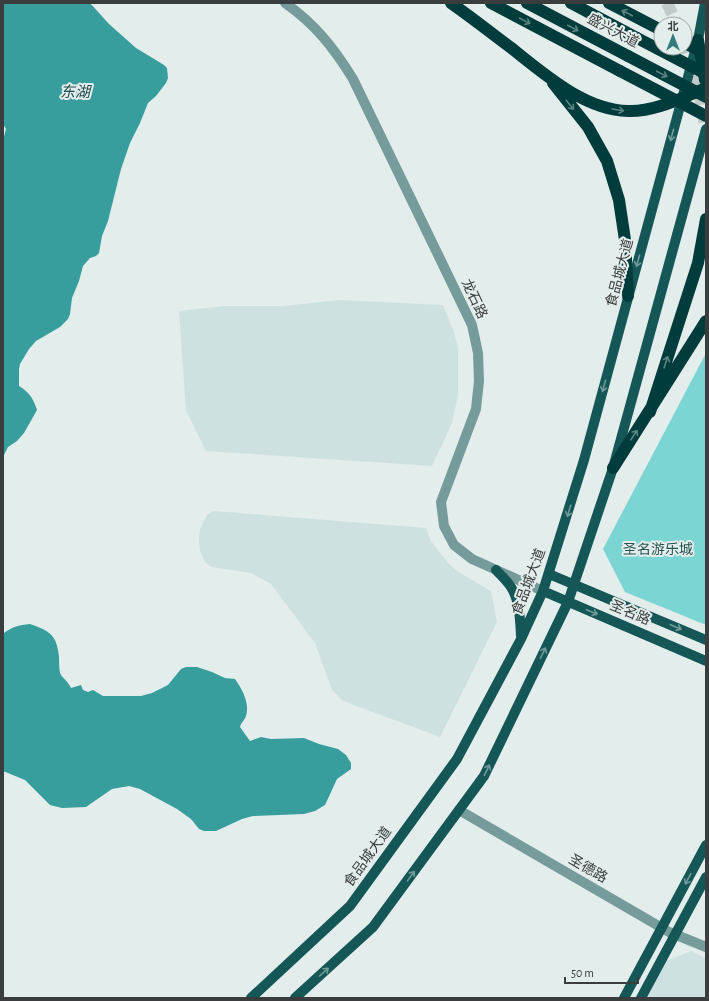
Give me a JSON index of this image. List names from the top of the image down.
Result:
{
  "streets": {
    "highway": ["盛兴大道"],
    "main road": ["食品城大道", "圣名路"],
    "street": ["龙石路", "圣德路"]
  },
  "crossings": [
    ["食品城大道", "龙石路"],
    ["食品城大道", "圣名路"],
    ["龙石路", "圣名路"]
  ],
  "one_way": ["圣名路"],
  "water": ["东湖"],
  "parks": ["圣名游乐城"],
  "scale_bar": "50 m",
  "north": "top"
}
